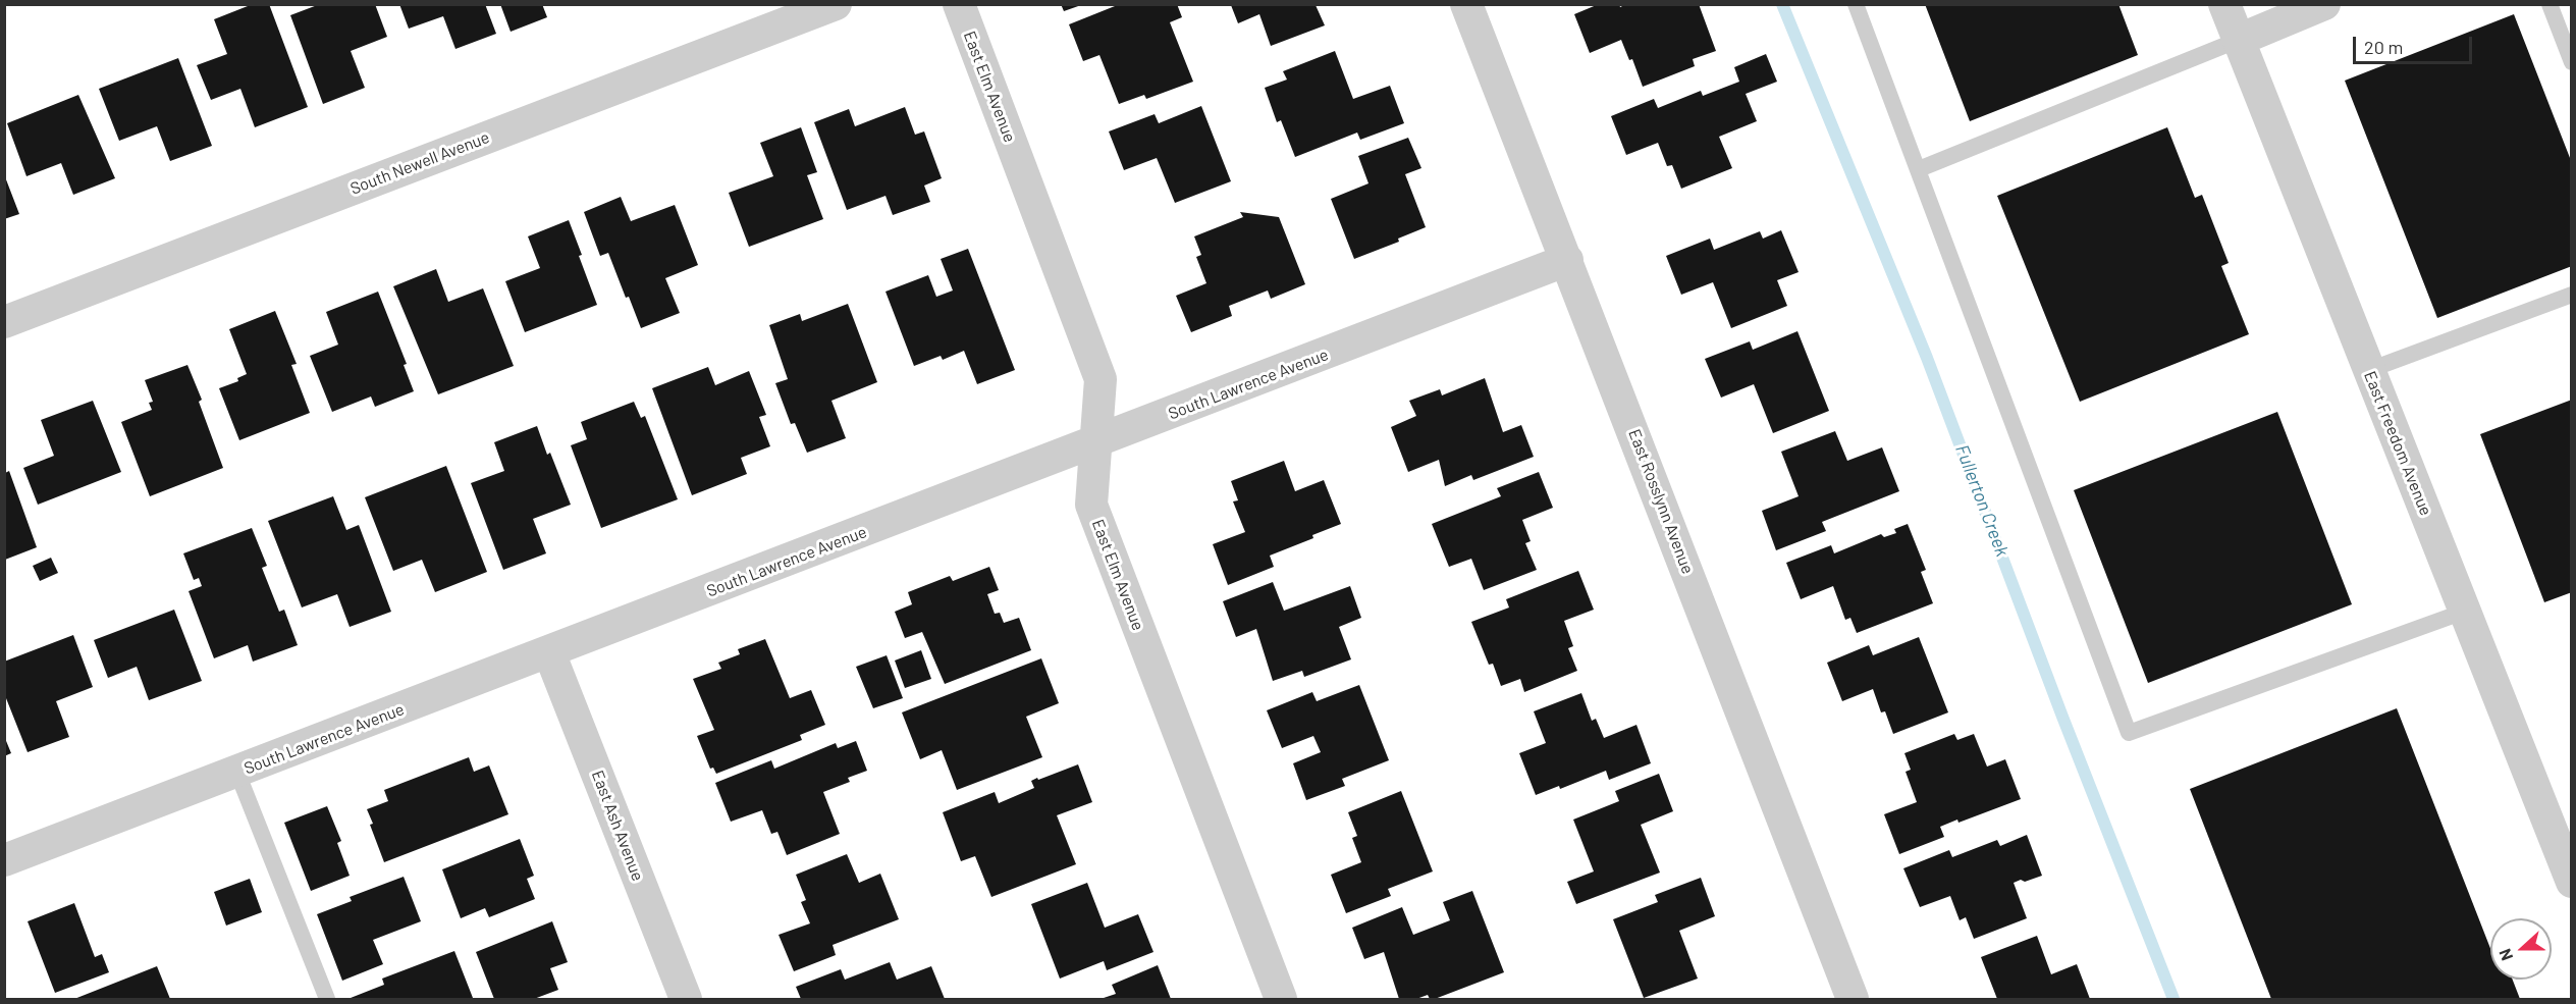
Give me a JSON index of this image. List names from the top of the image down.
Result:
{
  "streets": {
    "street": [
      "East Elm Avenue",
      "South Newell Avenue",
      "South Lawrence Avenue",
      "East Freedom Avenue",
      "East Rosslynn Avenue",
      "East Ash Avenue"
    ]
  },
  "crossings": [
    ["East Elm Avenue", "South Lawrence Avenue"],
    ["South Lawrence Avenue", "East Rosslynn Avenue"],
    ["South Lawrence Avenue", "East Ash Avenue"]
  ],
  "water": ["Fullerton Creek"],
  "scale_bar": "20 m",
  "north": "left"
}
